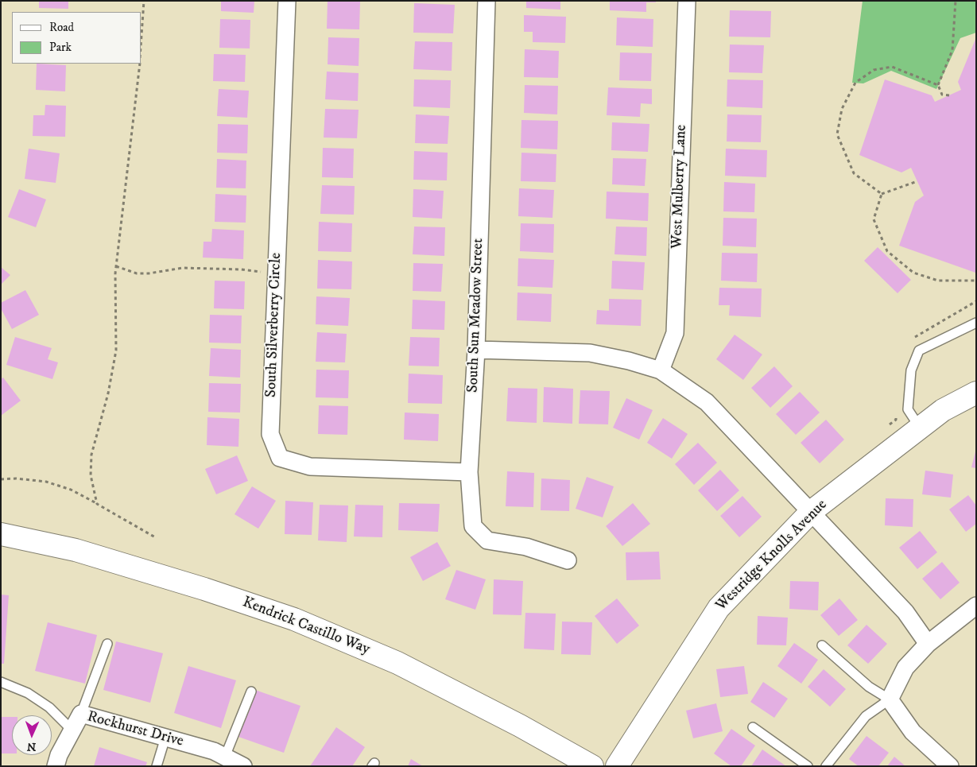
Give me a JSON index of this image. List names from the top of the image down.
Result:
{
  "streets": {
    "main road": ["Westridge Knolls Avenue", "Kendrick Castillo Way"],
    "street": [
      "West Mulberry Lane",
      "South Sun Meadow Street",
      "South Silverberry Circle",
      "Rockhurst Drive"
    ]
  },
  "crossings": [
    ["South Sun Meadow Street", "South Silverberry Circle"]
  ],
  "legend": ["Road", "Park"],
  "north": "bottom"
}
